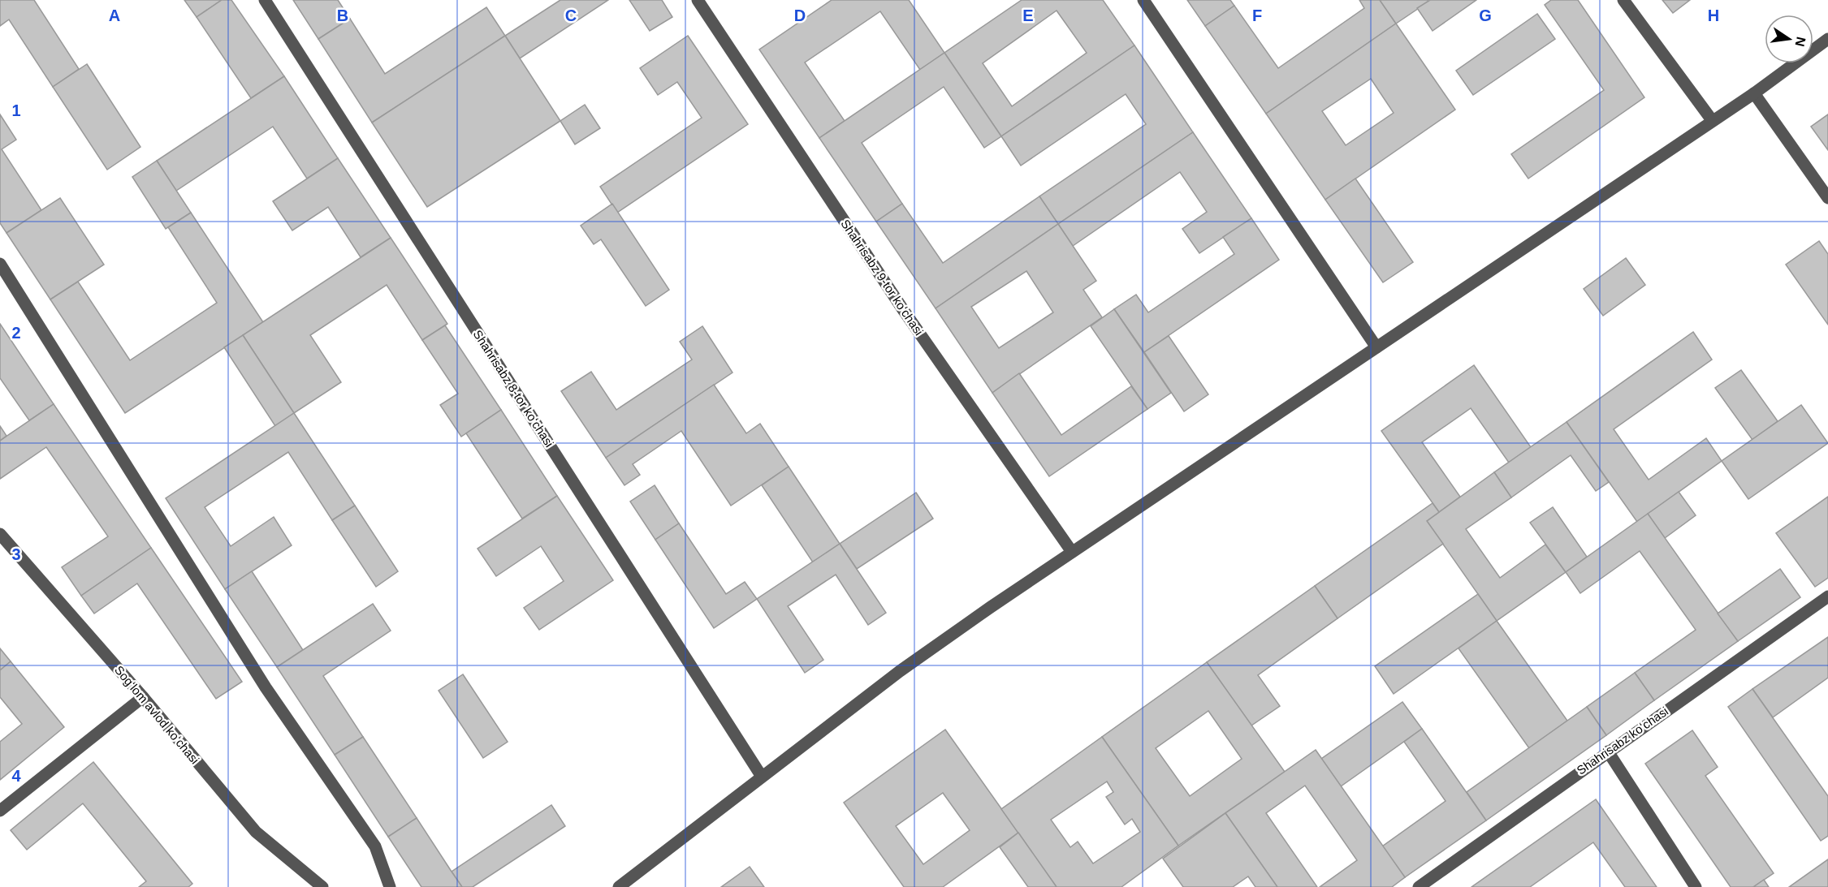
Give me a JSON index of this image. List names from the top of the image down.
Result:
{
  "streets": {
    "street": [
      "Shahrisabz 9-tor koʻchasi",
      "Shahrisabz 8-tor koʻchasi",
      "Sogʻlom avlod koʻchasi",
      "Shahrisabz koʻchasi"
    ]
  },
  "north": "right",
  "grid": {
    "columns": [
      "A",
      "B",
      "C",
      "D",
      "E",
      "F",
      "G",
      "H"
    ],
    "rows": [
      "1",
      "2",
      "3",
      "4"
    ]
  }
}
